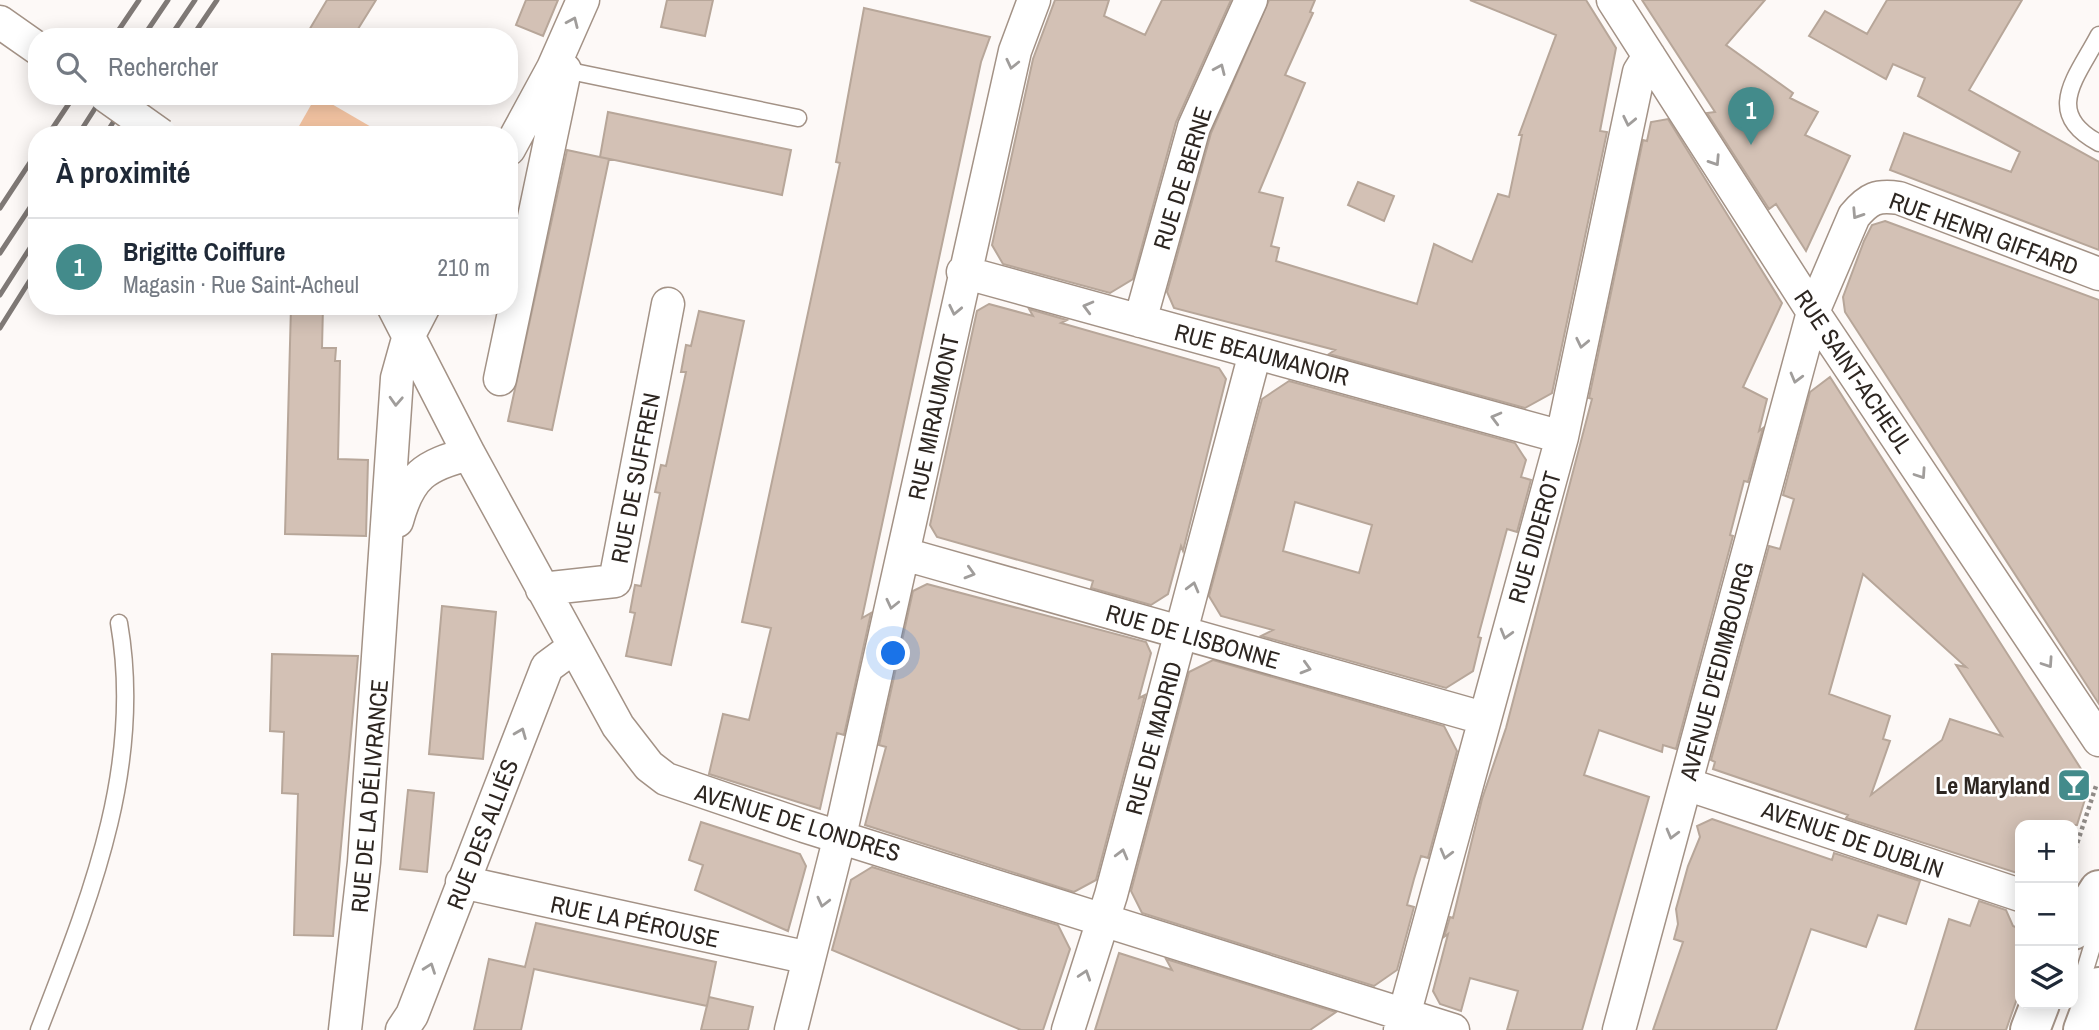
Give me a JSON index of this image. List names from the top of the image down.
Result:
{
  "streets": {
    "street": [
      "RUE DE BERNE",
      "RUE HENRI GIFFARD",
      "RUE BEAUMANOIR",
      "RUE SAINT-ACHEUL",
      "RUE MIRAUMONT",
      "RUE DE SUFFREN",
      "RUE DIDEROT",
      "RUE DE LISBONNE",
      "AVENUE D'EDIMBOURG",
      "RUE DE MADRID",
      "RUE DE LA DÉLIVRANCE",
      "AVENUE DE LONDRES",
      "RUE DES ALLIÉS",
      "AVENUE DE DUBLIN",
      "RUE LA PÉROUSE"
    ]
  },
  "crossings": [
    ["RUE DE BERNE", "RUE BEAUMANOIR"],
    ["RUE HENRI GIFFARD", "RUE SAINT-ACHEUL"],
    ["RUE HENRI GIFFARD", "AVENUE D'EDIMBOURG"],
    ["RUE BEAUMANOIR", "RUE MIRAUMONT"],
    ["RUE BEAUMANOIR", "RUE DIDEROT"],
    ["RUE BEAUMANOIR", "RUE DE MADRID"],
    ["RUE SAINT-ACHEUL", "RUE DIDEROT"],
    ["RUE SAINT-ACHEUL", "AVENUE D'EDIMBOURG"],
    ["RUE MIRAUMONT", "RUE DE LISBONNE"],
    ["RUE MIRAUMONT", "AVENUE DE LONDRES"],
    ["RUE MIRAUMONT", "RUE LA PÉROUSE"],
    ["RUE DE SUFFREN", "AVENUE DE LONDRES"],
    ["RUE DIDEROT", "RUE DE LISBONNE"],
    ["RUE DIDEROT", "AVENUE DE LONDRES"],
    ["RUE DE LISBONNE", "RUE DE MADRID"],
    ["AVENUE D'EDIMBOURG", "AVENUE DE DUBLIN"],
    ["RUE DE MADRID", "AVENUE DE LONDRES"],
    ["RUE DE LA DÉLIVRANCE", "AVENUE DE LONDRES"],
    ["AVENUE DE LONDRES", "RUE DES ALLIÉS"],
    ["RUE DES ALLIÉS", "RUE LA PÉROUSE"]
  ],
  "one_way": [
    "RUE DE BERNE",
    "RUE BEAUMANOIR",
    "RUE SAINT-ACHEUL",
    "RUE MIRAUMONT",
    "RUE DIDEROT",
    "RUE DE LISBONNE",
    "AVENUE D'EDIMBOURG",
    "RUE DE MADRID",
    "RUE DES ALLIÉS"
  ],
  "places": {
    "bar": ["Le Maryland"]
  },
  "page": {
    "search": "Rechercher",
    "pins": "1",
    "heading": "À proximité",
    "list": [
      {
        "mark": "1",
        "name": "Brigitte Coiffure",
        "note": "Magasin · Rue Saint-Acheul",
        "value": "210 m"
      }
    ],
    "map_buttons": ["+", "−"]
  }
}
